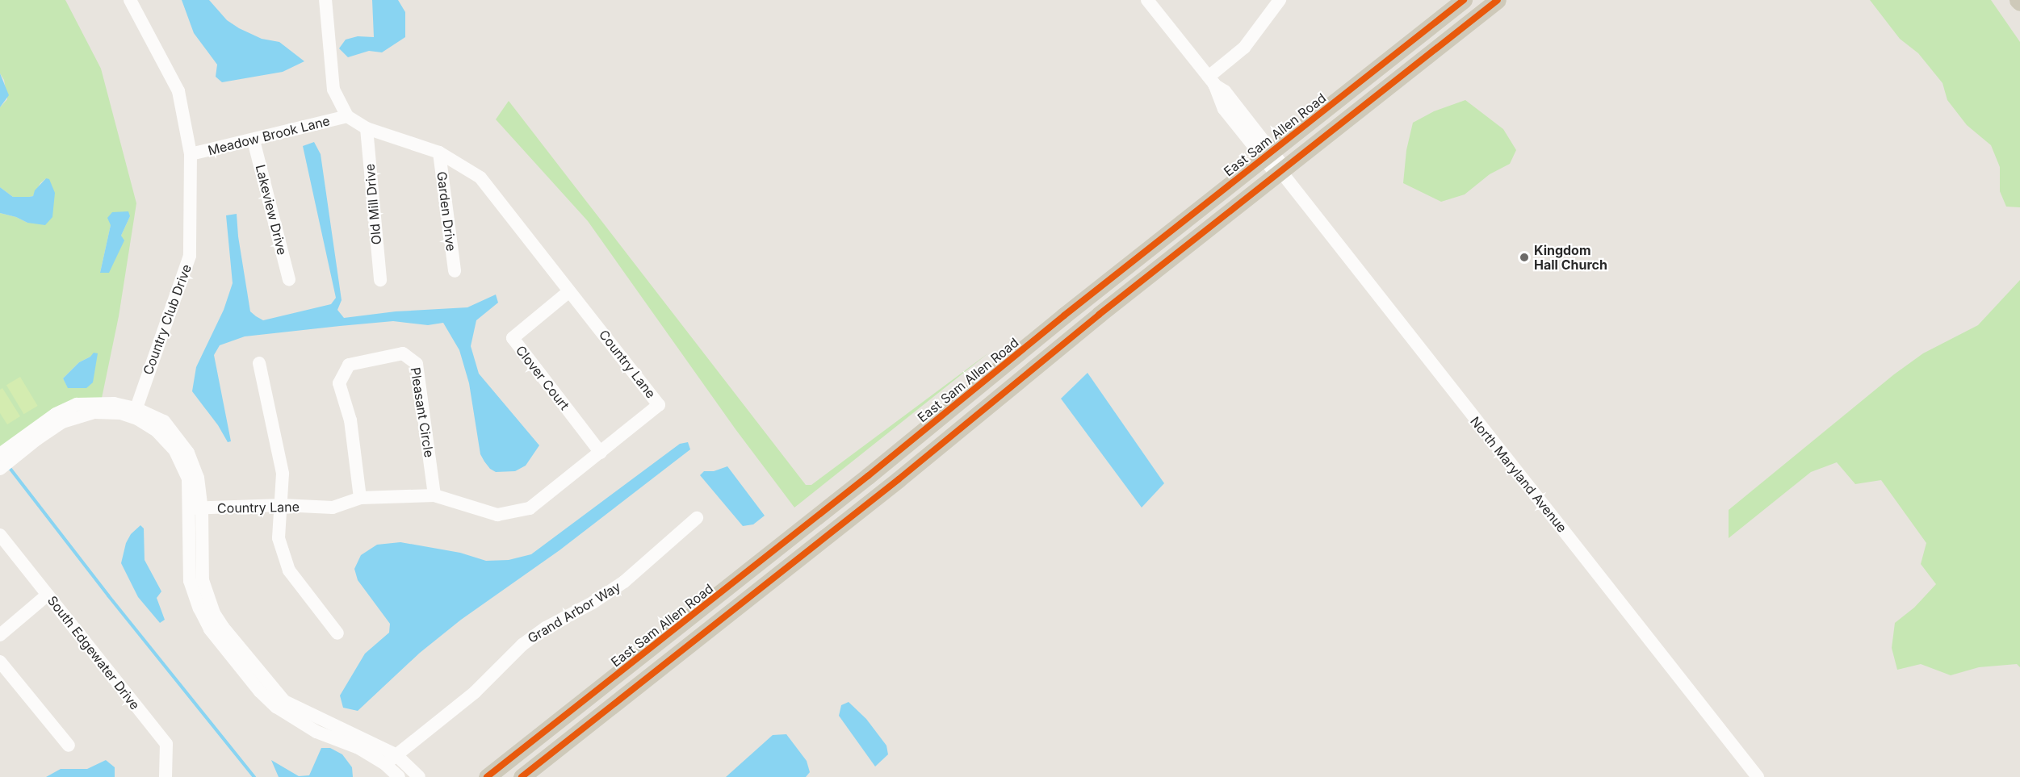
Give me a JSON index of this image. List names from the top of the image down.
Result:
{
  "streets": {
    "main road": ["East Sam Allen Road"],
    "street": [
      "Meadow Brook Lane",
      "Old Mill Drive",
      "Lakeview Drive",
      "Garden Drive",
      "Country Club Drive",
      "Country Lane",
      "Clover Court",
      "Pleasant Circle",
      "North Maryland Avenue",
      "Grand Arbor Way",
      "South Edgewater Drive"
    ]
  },
  "crossings": [
    ["East Sam Allen Road", "North Maryland Avenue"],
    ["Meadow Brook Lane", "Lakeview Drive"],
    ["Meadow Brook Lane", "Country Club Drive"],
    ["Meadow Brook Lane", "Country Lane"],
    ["Old Mill Drive", "Country Lane"],
    ["Garden Drive", "Country Lane"],
    ["Country Lane", "Clover Court"],
    ["Country Lane", "Pleasant Circle"]
  ],
  "places": ["Kingdom Hall Church"]
}
